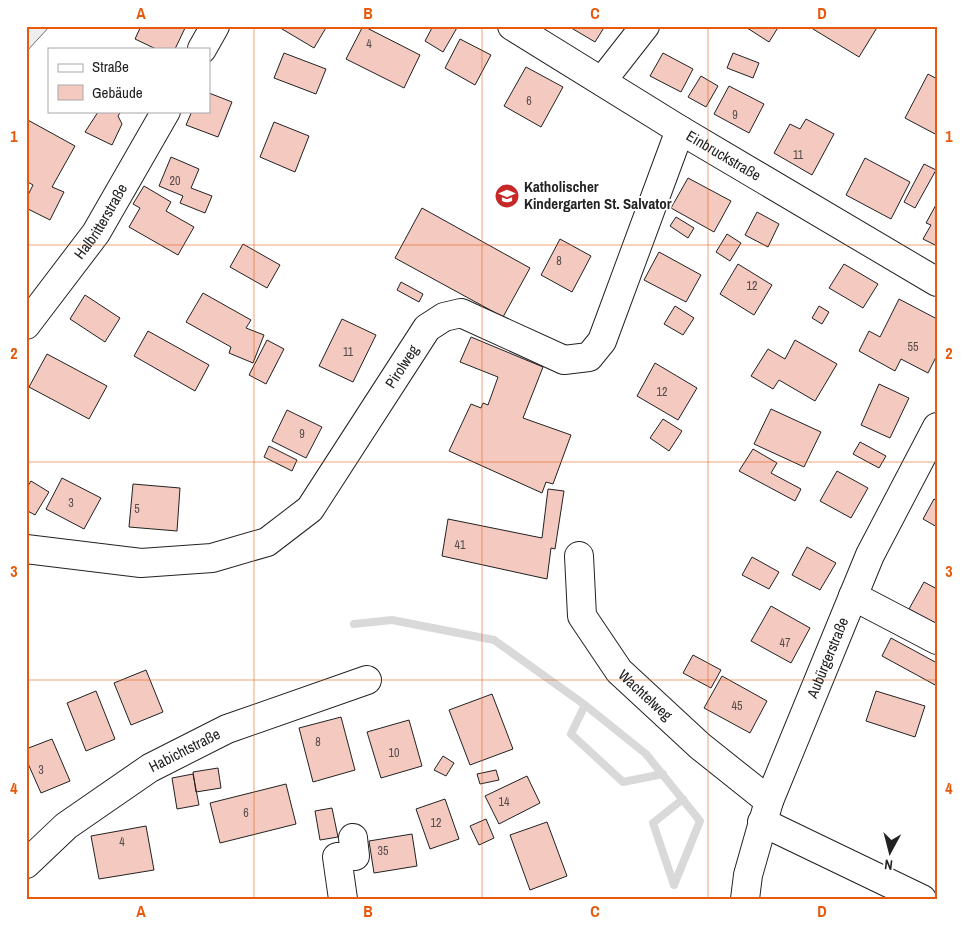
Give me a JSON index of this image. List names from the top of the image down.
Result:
{
  "streets": {
    "street": [
      "Einbruckstraße",
      "Halbritterstraße",
      "Pirolweg",
      "Aubürgerstraße",
      "Wachtelweg",
      "Habichtstraße"
    ]
  },
  "crossings": [
    ["Einbruckstraße", "Pirolweg"],
    ["Aubürgerstraße", "Wachtelweg"]
  ],
  "places": {
    "school or university": ["Katholischer Kindergarten St. Salvator"]
  },
  "house_numbers": [
    "4",
    "6",
    "9",
    "11",
    "20",
    "8",
    "12",
    "55",
    "11",
    "12",
    "9",
    "3",
    "5",
    "41",
    "47",
    "45",
    "8",
    "10",
    "3",
    "14",
    "6",
    "12",
    "4",
    "35"
  ],
  "legend": ["Straße", "Gebäude"],
  "north": "bottom",
  "grid": {
    "columns": [
      "A",
      "B",
      "C",
      "D"
    ],
    "rows": [
      "1",
      "2",
      "3",
      "4"
    ]
  }
}
